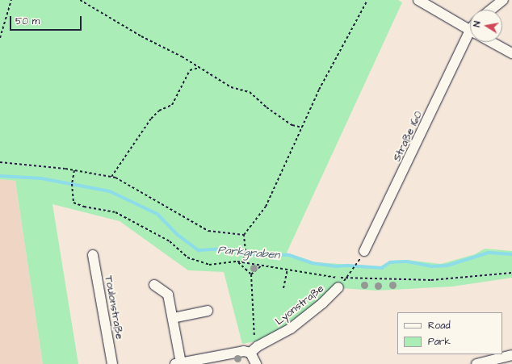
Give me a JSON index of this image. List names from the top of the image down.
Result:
{
  "streets": {
    "street": ["Straße 160", "Lyonstraße", "Toulonstraße"]
  },
  "water": ["Parkgraben"],
  "legend": ["Road", "Park"],
  "scale_bar": "50 m",
  "north": "left"
}
